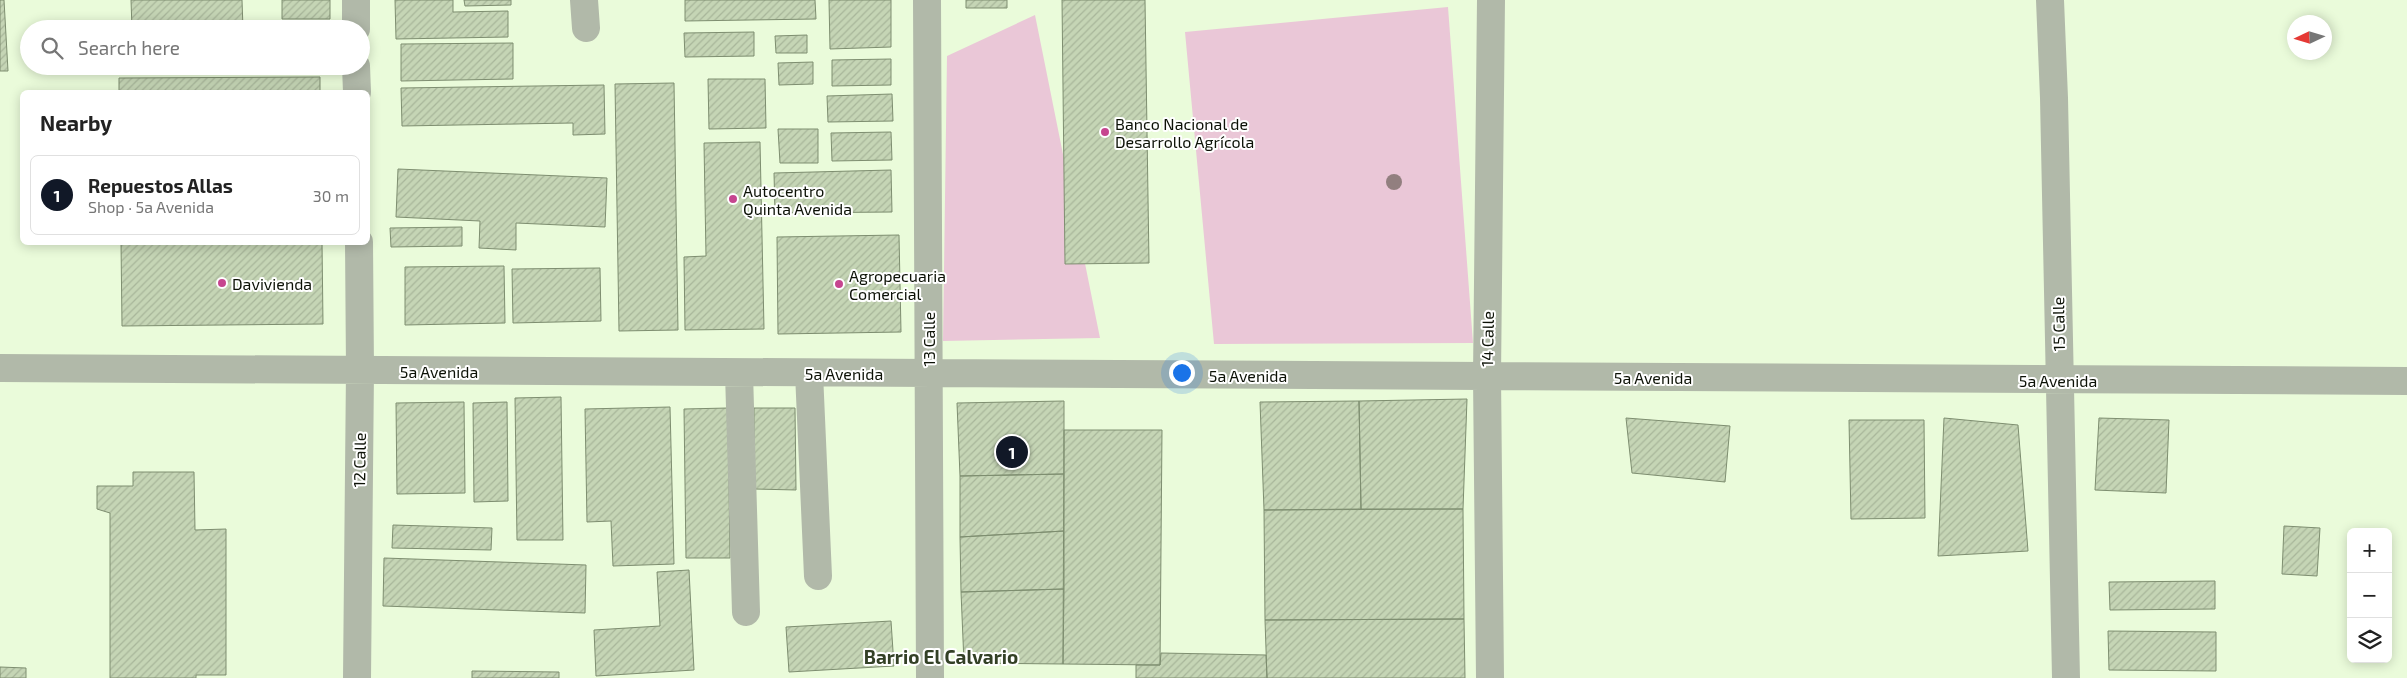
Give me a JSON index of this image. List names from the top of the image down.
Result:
{
  "streets": {
    "street": [
      "15 Calle",
      "13 Calle",
      "14 Calle",
      "5a Avenida",
      "12 Calle"
    ]
  },
  "crossings": [
    ["15 Calle", "5a Avenida"],
    ["13 Calle", "5a Avenida"],
    ["14 Calle", "5a Avenida"],
    ["5a Avenida", "12 Calle"]
  ],
  "districts": ["Barrio El Calvario"],
  "places": [
    "Banco Nacional de Desarrollo Agrícola",
    "Autocentro Quinta Avenida",
    "Davivienda",
    "Agropecuaria Comercial"
  ],
  "north": "left",
  "page": {
    "search": "Search here",
    "heading": "Nearby",
    "list": [
      {
        "mark": "1",
        "name": "Repuestos Allas",
        "note": "Shop · 5a Avenida",
        "value": "30 m"
      }
    ],
    "pins": "1",
    "map_buttons": ["+", "−"]
  }
}
